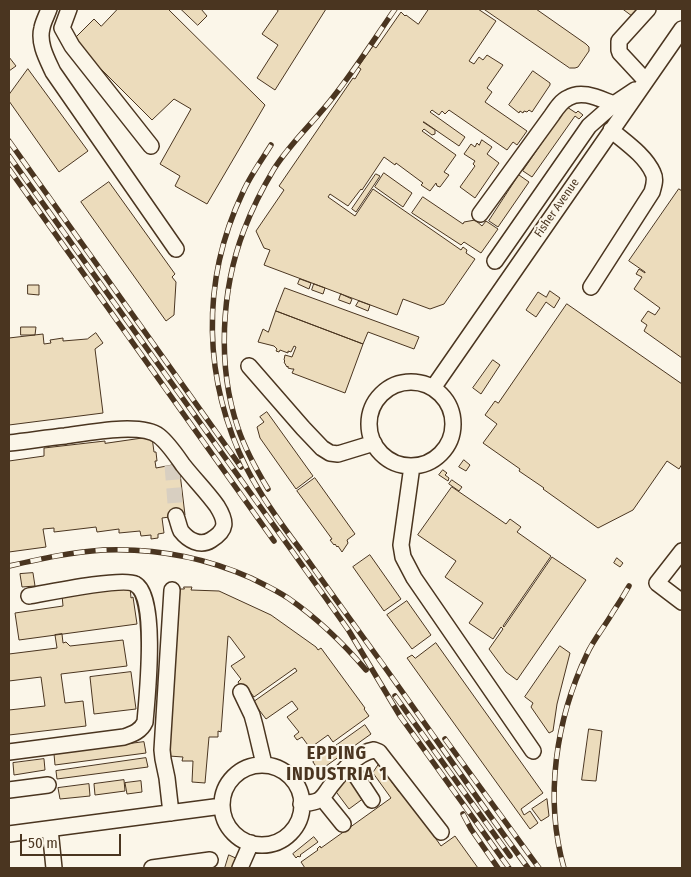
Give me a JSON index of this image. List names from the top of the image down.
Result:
{
  "streets": {
    "lane": ["Fisher Avenue"]
  },
  "districts": ["EPPING INDUSTRIA 1"],
  "scale_bar": "50 m"
}
